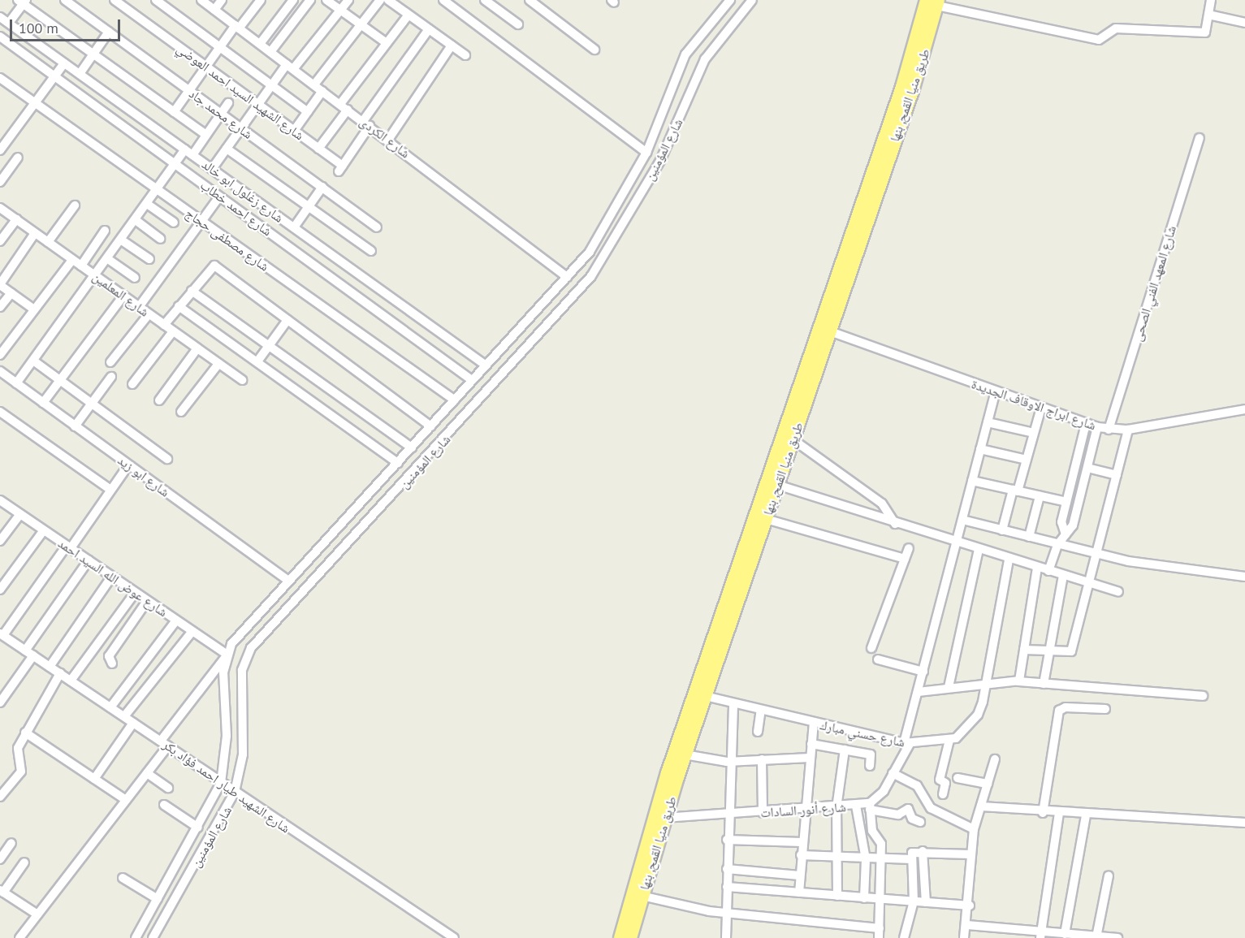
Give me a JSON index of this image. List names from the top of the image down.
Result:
{
  "streets": {
    "highway": ["طريق منيا القمح, بنها"],
    "street": [
      "شارع الشهيد السيد احمد العوضي",
      "شارع محمد جاد",
      "شارع الكردى",
      "شارع المؤمنين",
      "شارع زغلول ابو خالد",
      "شارع احمد خطاب",
      "شارع مصطفى حجاج",
      "شارع المعهد الفني الصحى",
      "شارع المعلمين",
      "شارع ابراج الاوقاف الجديدة",
      "شارع ابو زيد",
      "شارع عوض الله السيد احمد",
      "شارع حسني مبارك",
      "شارع الشهيد طيار احمد فؤاد بكر",
      "شارع أنور السادات"
    ]
  },
  "crossings": [
    ["شارع الشهيد السيد احمد العوضي", "شارع الكردى"],
    ["طريق منيا القمح, بنها", "شارع ابراج الاوقاف الجديدة"],
    ["طريق منيا القمح, بنها", "شارع حسني مبارك"],
    ["طريق منيا القمح, بنها", "شارع أنور السادات"],
    ["شارع الكردى", "شارع المؤمنين"],
    ["شارع المؤمنين", "شارع زغلول ابو خالد"],
    ["شارع المؤمنين", "شارع احمد خطاب"],
    ["شارع المؤمنين", "شارع مصطفى حجاج"],
    ["شارع المؤمنين", "شارع ابو زيد"],
    ["شارع المؤمنين", "شارع عوض الله السيد احمد"],
    ["شارع المؤمنين", "شارع الشهيد طيار احمد فؤاد بكر"],
    ["شارع المعهد الفني الصحى", "شارع ابراج الاوقاف الجديدة"]
  ],
  "scale_bar": "100 m"
}
